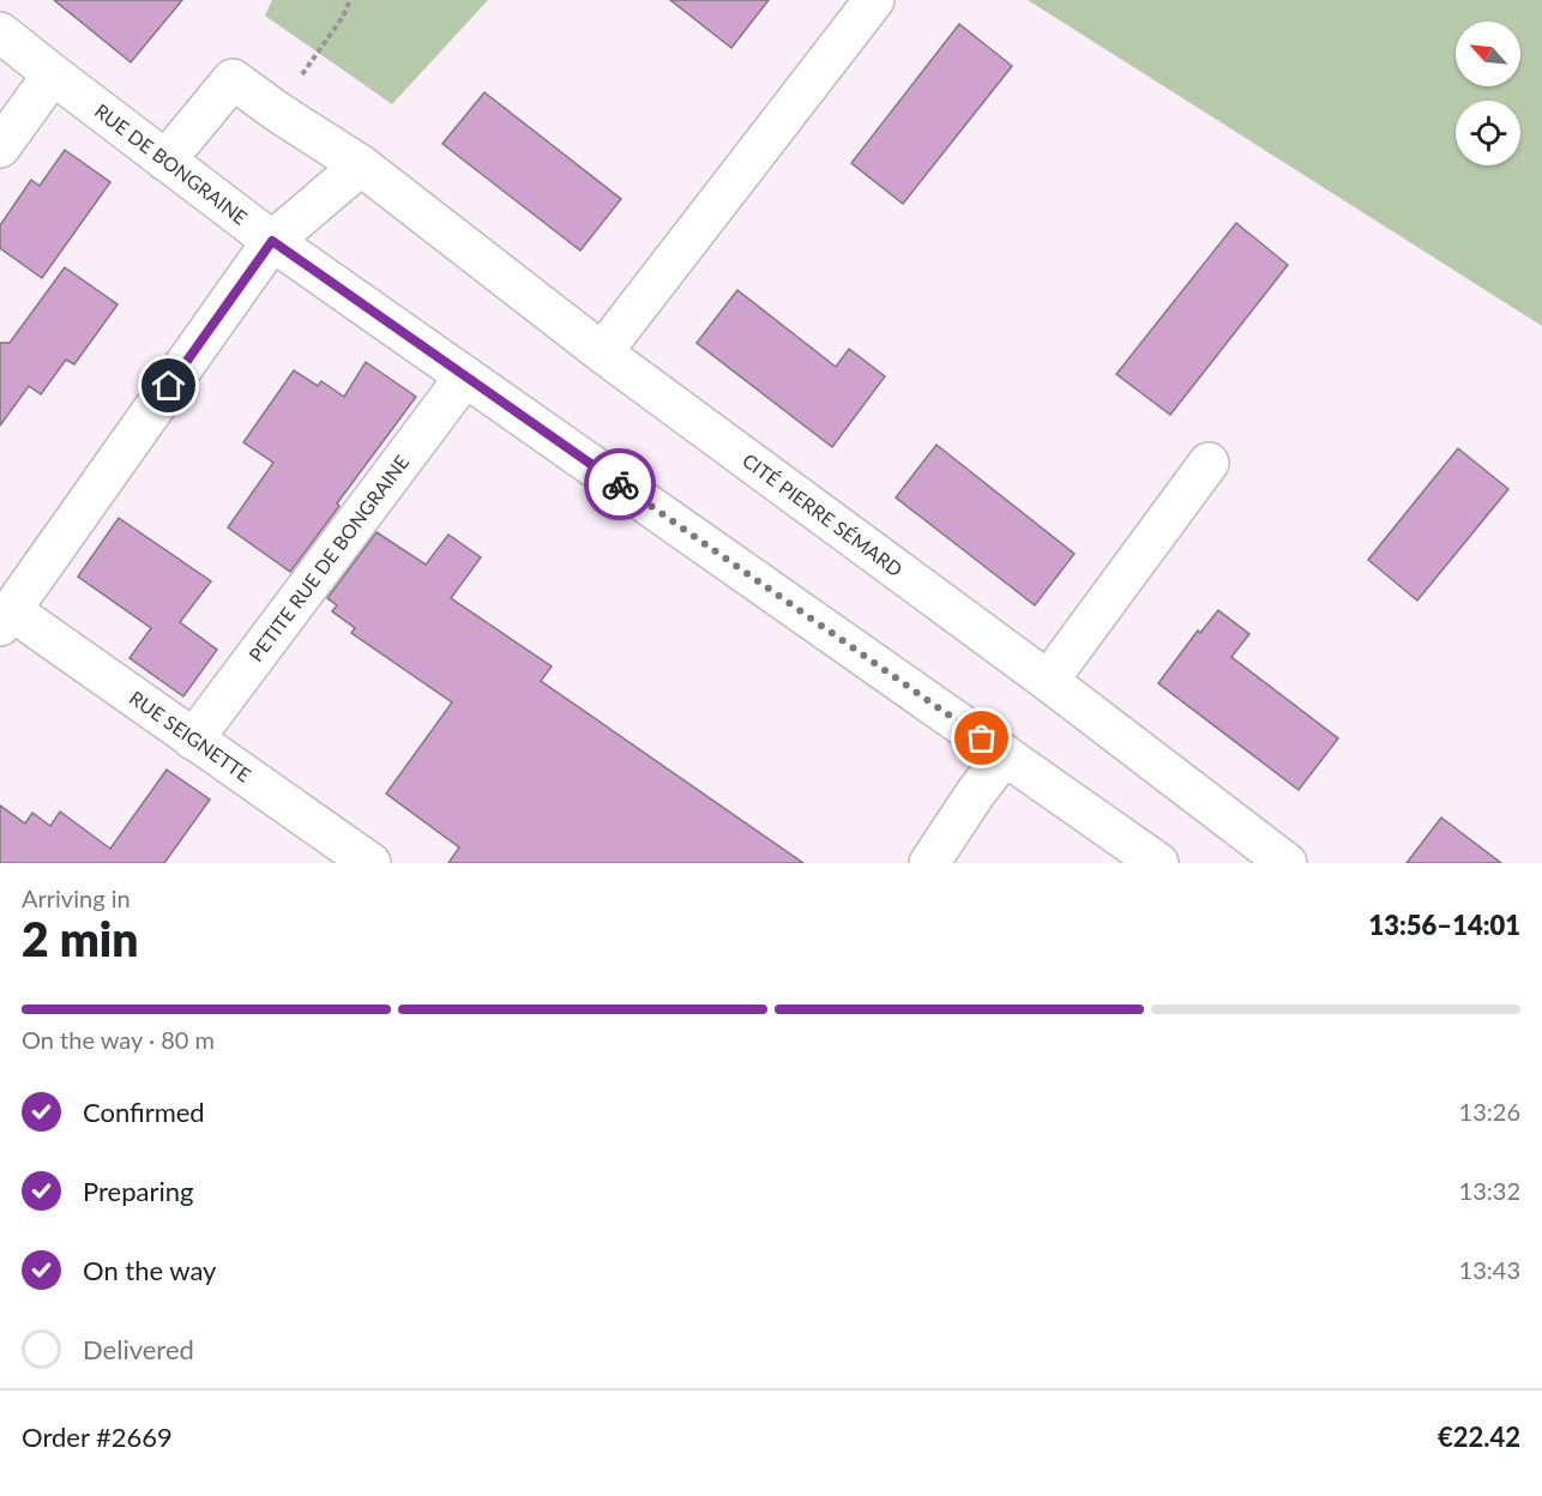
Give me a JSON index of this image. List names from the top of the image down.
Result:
{
  "streets": {
    "street": [
      "RUE DE BONGRAINE",
      "CITÉ PIERRE SÉMARD",
      "PETITE RUE DE BONGRAINE",
      "RUE SEIGNETTE"
    ]
  },
  "crossings": [
    ["RUE DE BONGRAINE", "CITÉ PIERRE SÉMARD"],
    ["RUE DE BONGRAINE", "PETITE RUE DE BONGRAINE"],
    ["PETITE RUE DE BONGRAINE", "RUE SEIGNETTE"]
  ],
  "north": "top left",
  "page": {
    "heading": ["2 min", "Arriving in", "13:56–14:01"],
    "panel": ["Order #2669", "€22.42"],
    "bar": "On the way · 80 m",
    "list": [
      ["Confirmed", "13:26"],
      ["Preparing", "13:32"],
      ["On the way", "13:43"],
      "Delivered"
    ]
  }
}
